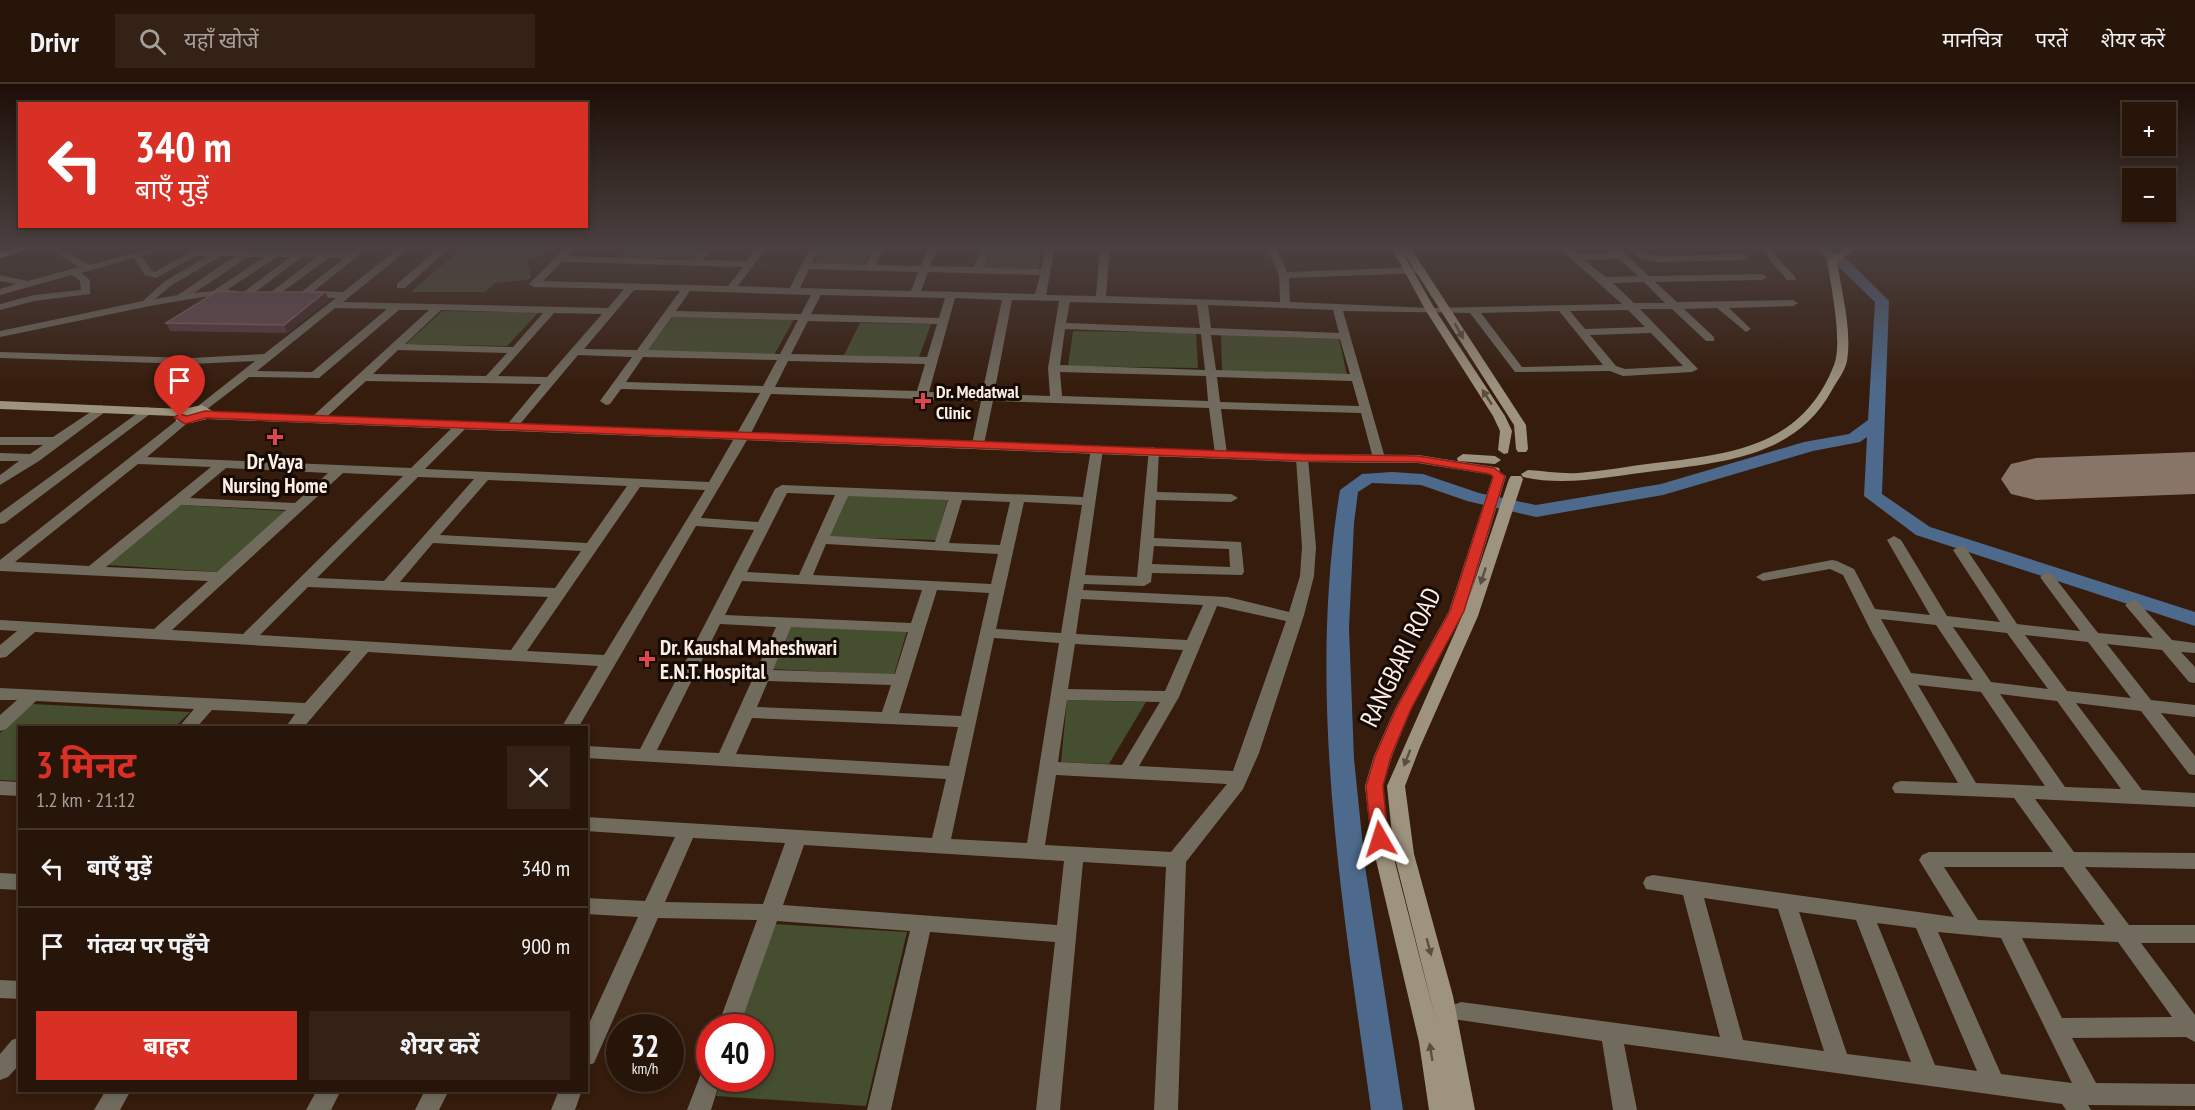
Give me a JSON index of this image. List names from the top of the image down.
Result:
{
  "streets": {
    "street": ["RANGBARI ROAD"]
  },
  "places": {
    "health": ["Dr. Medatwal Clinic", "Dr Vaya Nursing Home", "Dr. Kaushal Maheshwari E.N.T. Hospital"]
  },
  "page": {
    "header": "Drivr",
    "search": "यहाँ खोजें",
    "nav": ["मानचित्र", "परतें", "शेयर करें"],
    "map_buttons": ["+", "−"],
    "turn": ["340 m", "बाएँ मुड़ें"],
    "heading": ["3 मिनट", "1.2 km · 21:12"],
    "list": [
      {
        "name": "बाएँ मुड़ें",
        "value": "340 m"
      },
      {
        "name": "गंतव्य पर पहुँचे",
        "value": "900 m"
      }
    ],
    "buttons": ["बाहर", "शेयर करें"],
    "speed": "32 km/h",
    "limit": "40"
  }
}
